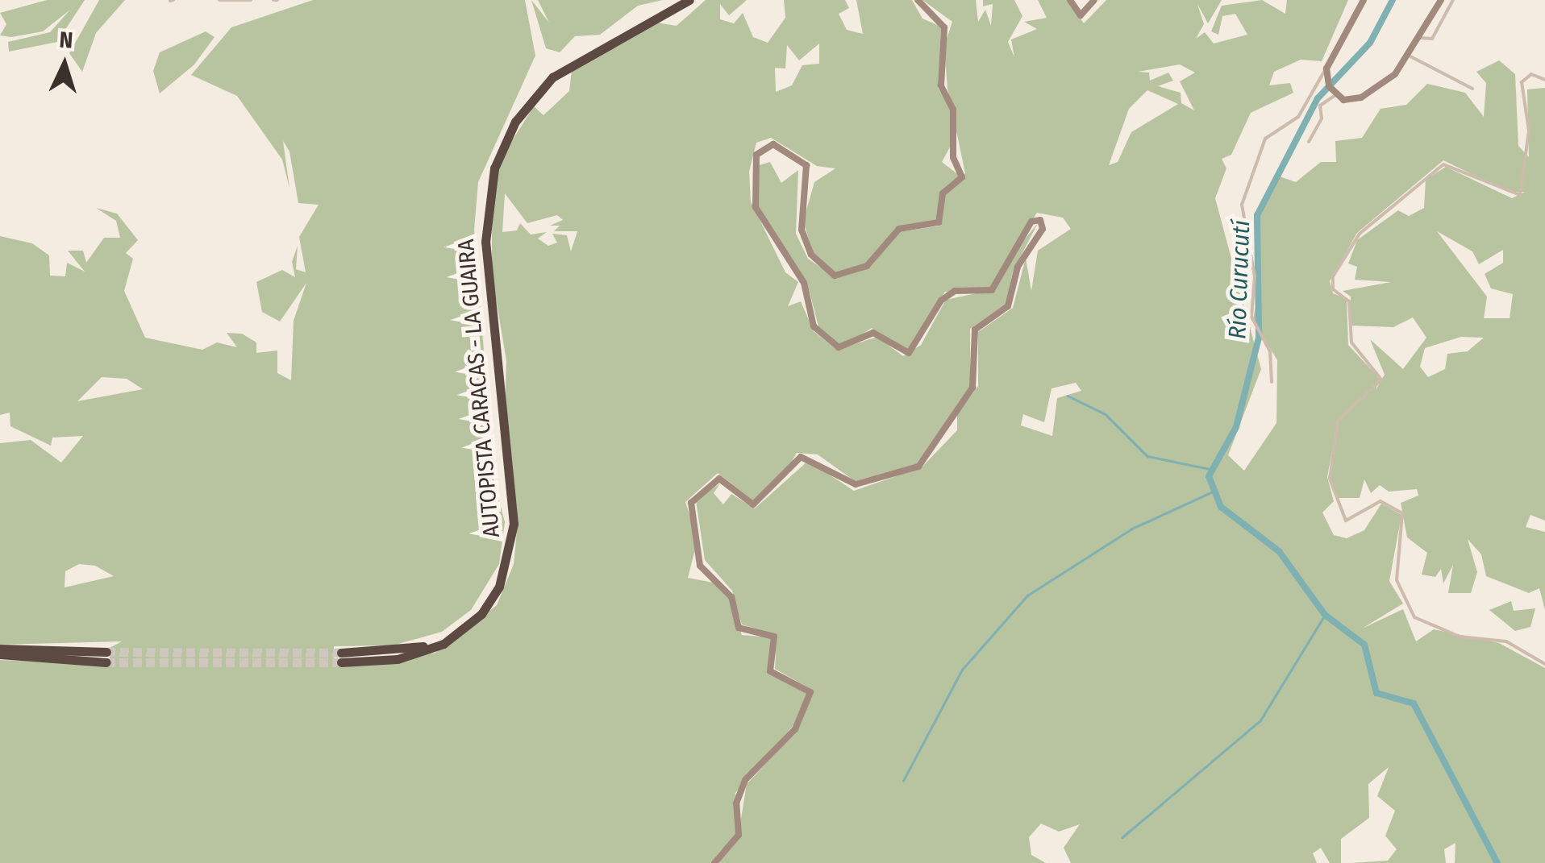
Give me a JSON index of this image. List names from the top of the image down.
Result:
{
  "streets": {
    "highway": ["AUTOPISTA CARACAS - LA GUAIRA"]
  },
  "water": ["Río Curucutí"],
  "north": "top"
}
